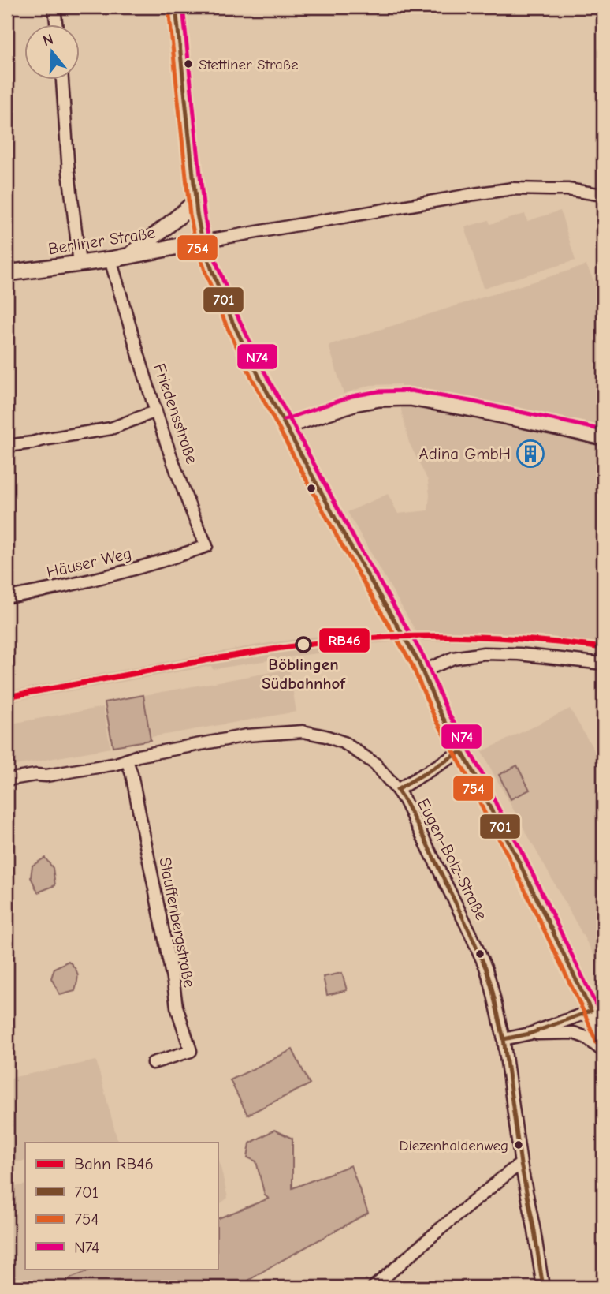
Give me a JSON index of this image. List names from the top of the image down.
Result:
{
  "streets": {
    "main road": ["Berliner Straße"],
    "street": [
      "Friedensstraße",
      "Häuser Weg",
      "Eugen-Bolz-Straße",
      "Stauffenbergstraße"
    ]
  },
  "crossings": [
    ["Berliner Straße", "Friedensstraße"],
    ["Friedensstraße", "Häuser Weg"],
    ["Eugen-Bolz-Straße", "Stauffenbergstraße"]
  ],
  "places": {
    "other": ["Stettiner Straße", "Böblingen Südbahnhof", "Diezenhaldenweg"],
    "building": ["Adina GmbH"]
  },
  "lines": [
    "transit line 701",
    "transit line N74",
    "transit line 754",
    "rail line RB46"
  ],
  "legend": [
    "Bahn RB46",
    "701",
    "754",
    "N74"
  ],
  "north": "top"
}
